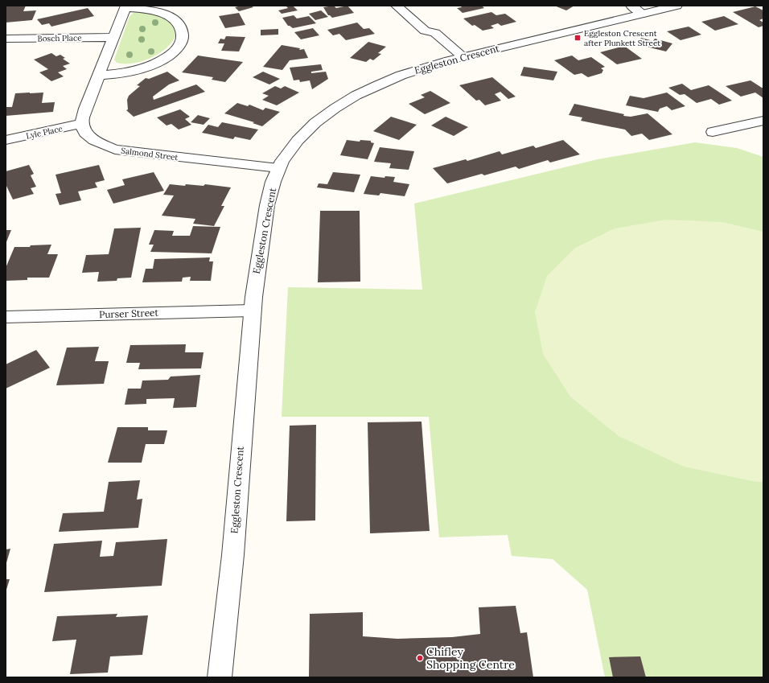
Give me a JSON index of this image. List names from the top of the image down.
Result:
{
  "streets": {
    "street": [
      "Bosch Place",
      "Eggleston Crescent",
      "Lyle Place",
      "Salmond Street",
      "Purser Street"
    ]
  },
  "crossings": [
    ["Eggleston Crescent", "Salmond Street"],
    ["Eggleston Crescent", "Purser Street"],
    ["Lyle Place", "Salmond Street"]
  ],
  "places": {
    "transit": ["Eggleston Crescent after Plunkett Street"],
    "other": ["Chifley Shopping Centre"]
  }
}
